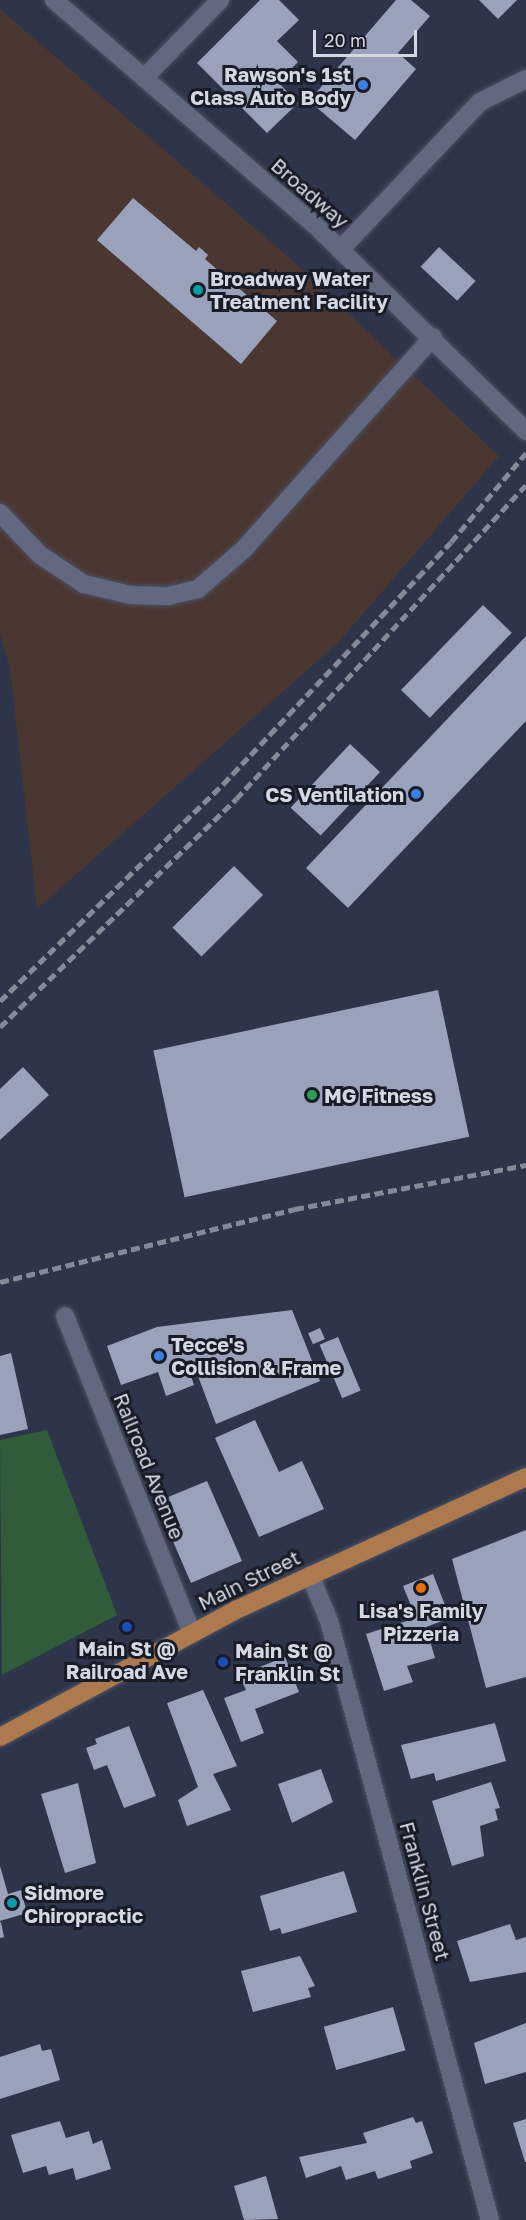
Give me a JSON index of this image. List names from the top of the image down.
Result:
{
  "streets": {
    "main road": ["Main Street"],
    "street": ["Broadway", "Railroad Avenue", "Franklin Street"]
  },
  "crossings": [
    ["Railroad Avenue", "Main Street"],
    ["Main Street", "Franklin Street"]
  ],
  "places": [
    "Rawson's 1st Class Auto Body",
    "Broadway Water Treatment Facility",
    "CS Ventilation",
    "MG Fitness",
    "Tecce's Collision & Frame",
    "Lisa's Family Pizzeria",
    "Main St @ Railroad Ave",
    "Main St @ Franklin St",
    "Sidmore Chiropractic"
  ],
  "scale_bar": "20 m"
}
